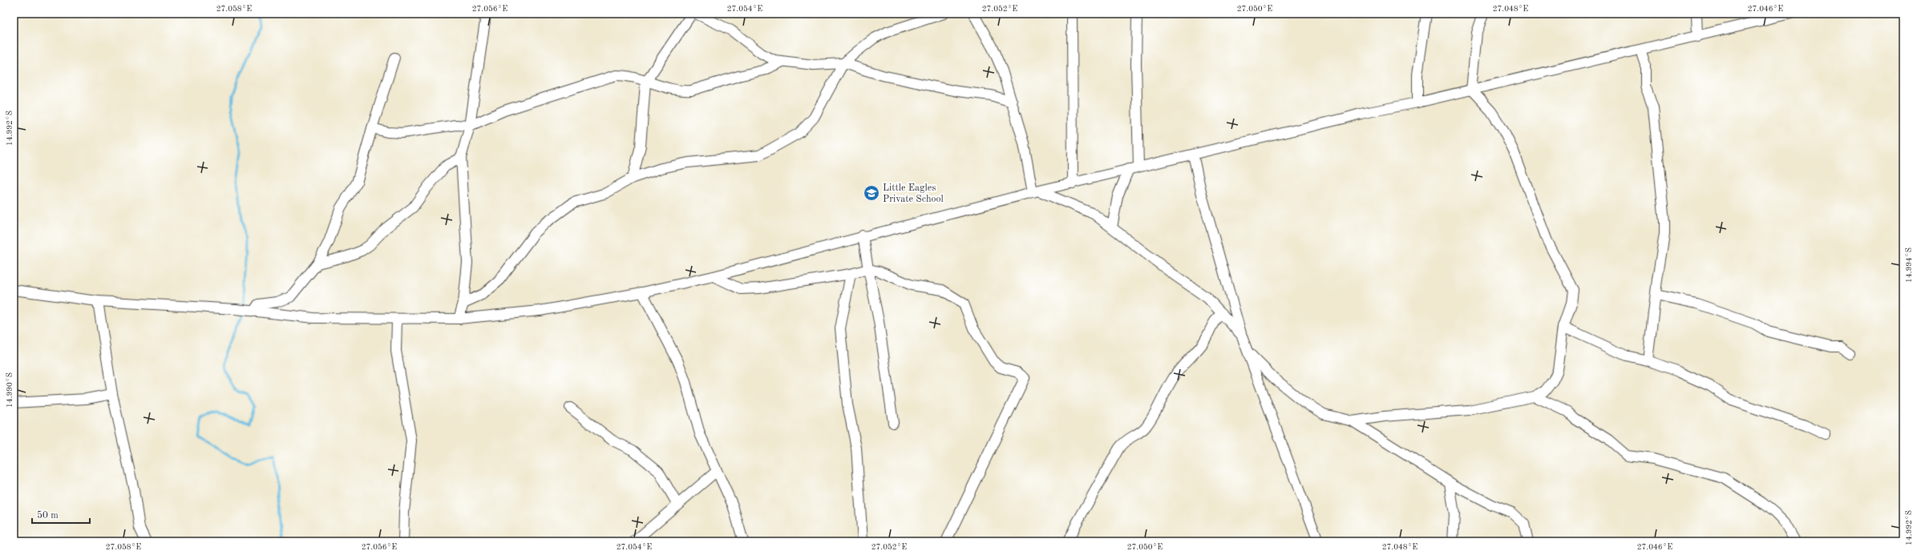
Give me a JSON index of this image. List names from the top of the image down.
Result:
{
  "places": {
    "school or university": ["Little Eagles Private School"]
  },
  "scale_bar": "50 m",
  "coordinates": [
    "27.058°E",
    "27.056°E",
    "27.054°E",
    "27.052°E",
    "27.050°E",
    "27.048°E",
    "27.046°E",
    "14.992°S",
    "14.994°S",
    "14.990°S"
  ]
}
